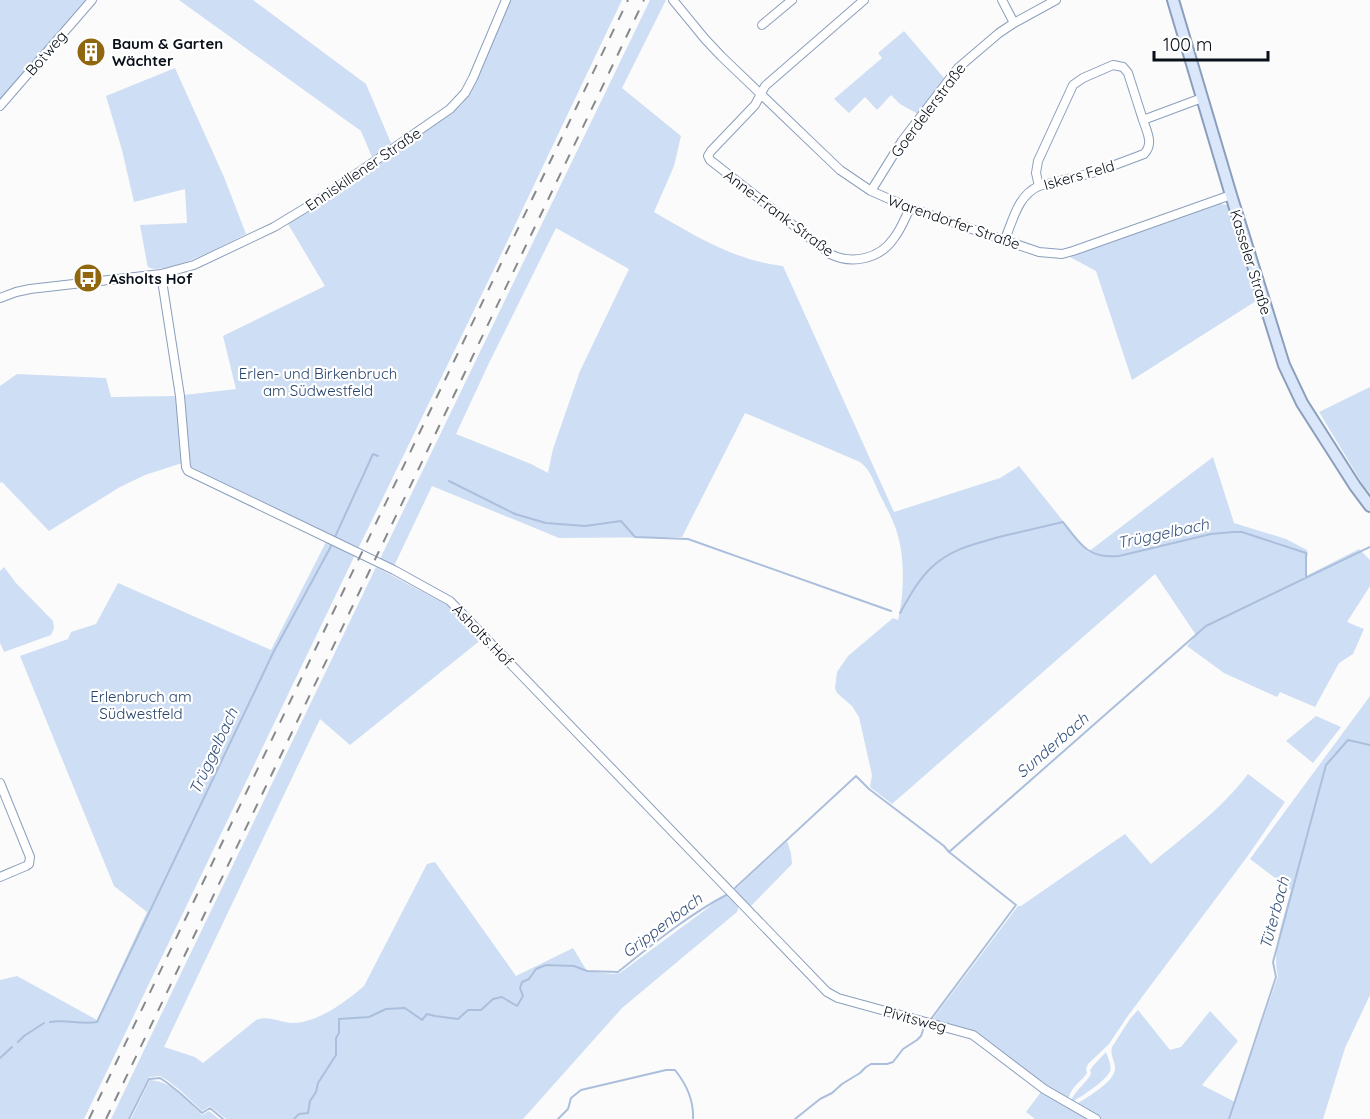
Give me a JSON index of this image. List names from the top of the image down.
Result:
{
  "streets": {
    "street": [
      "Botweg",
      "Goerdelerstraße",
      "Enniskillener Straße",
      "Iskers Feld",
      "Anne-Frank-Straße",
      "Warendorfer Straße",
      "Kasseler Straße",
      "Asholts Hof",
      "Pivitsweg"
    ]
  },
  "crossings": [
    ["Goerdelerstraße", "Warendorfer Straße"],
    ["Enniskillener Straße", "Asholts Hof"],
    ["Iskers Feld", "Warendorfer Straße"],
    ["Anne-Frank-Straße", "Warendorfer Straße"],
    ["Warendorfer Straße", "Kasseler Straße"],
    ["Asholts Hof", "Pivitsweg"]
  ],
  "water": [
    "Trüggelbach",
    "Sunderbach",
    "Tüterbach",
    "Grippenbach"
  ],
  "parks": ["Erlen- und Birkenbruch am Südwestfeld", "Erlenbruch am Südwestfeld"],
  "places": {
    "building": ["Baum & Garten Wächter"],
    "bus stop": ["Asholts Hof"]
  },
  "scale_bar": "100 m"
}
